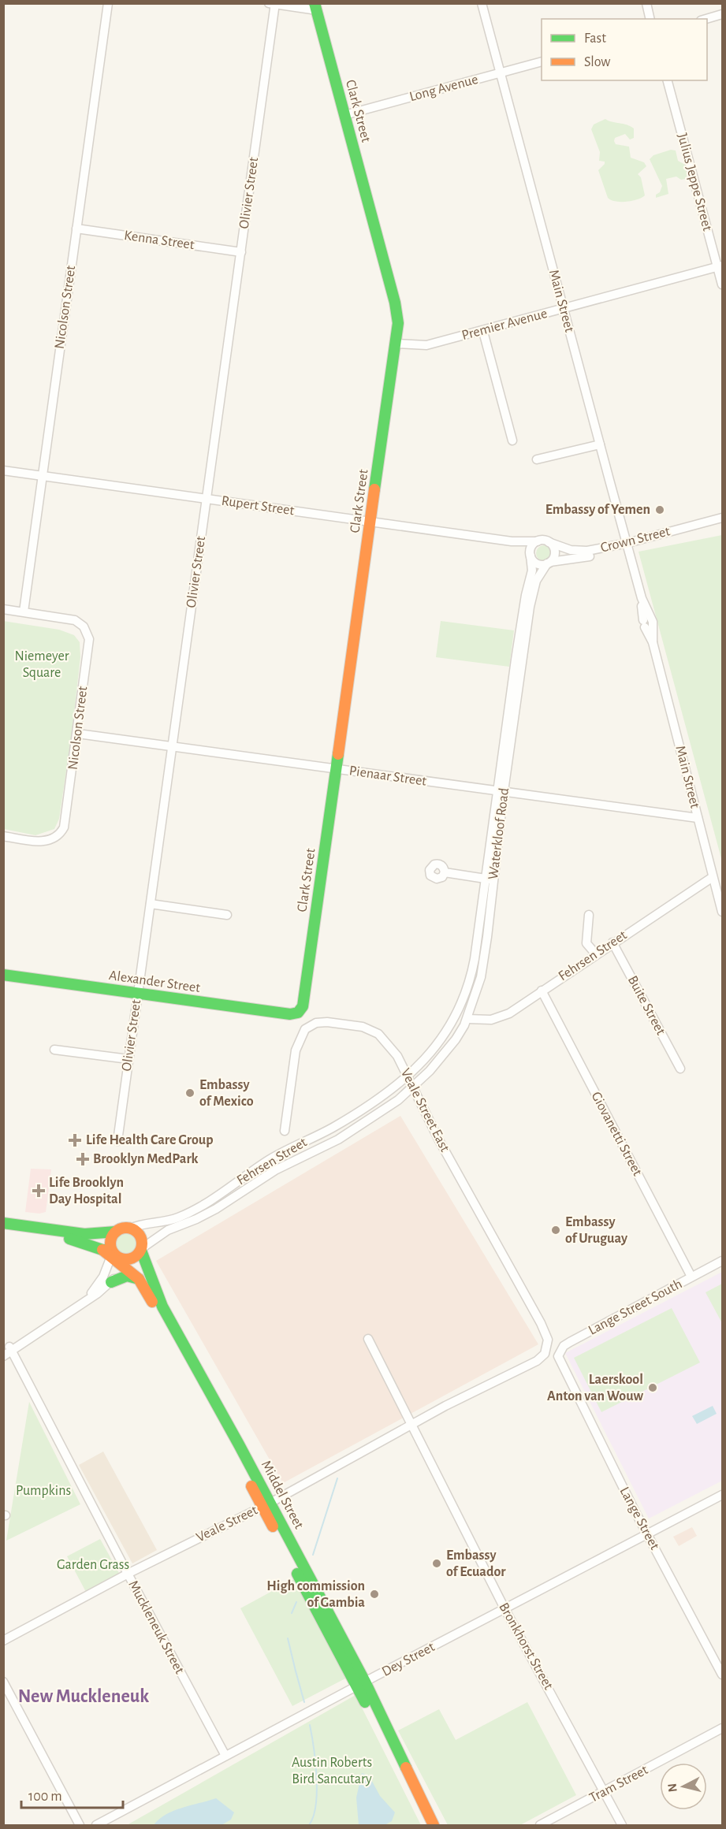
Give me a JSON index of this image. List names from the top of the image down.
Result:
{
  "streets": {
    "street": [
      "Long Avenue",
      "Clark Street",
      "Julius Jeppe Street",
      "Olivier Street",
      "Kenna Street",
      "Main Street",
      "Nicolson Street",
      "Premier Avenue",
      "Rupert Street",
      "Crown Street",
      "Pienaar Street",
      "Waterkloof Road",
      "Fehrsen Street",
      "Alexander Street",
      "Buite Street",
      "Veale Street East",
      "Giovanetti Street",
      "Lange Street South",
      "Middel Street",
      "Lange Street",
      "Veale Street",
      "Muckleneuk Street",
      "Bronkhorst Street",
      "Dey Street",
      "Tram Street"
    ]
  },
  "crossings": [
    ["Long Avenue", "Clark Street"],
    ["Long Avenue", "Main Street"],
    ["Clark Street", "Premier Avenue"],
    ["Clark Street", "Rupert Street"],
    ["Clark Street", "Pienaar Street"],
    ["Clark Street", "Alexander Street"],
    ["Julius Jeppe Street", "Premier Avenue"],
    ["Olivier Street", "Kenna Street"],
    ["Olivier Street", "Rupert Street"],
    ["Olivier Street", "Pienaar Street"],
    ["Olivier Street", "Alexander Street"],
    ["Kenna Street", "Nicolson Street"],
    ["Main Street", "Premier Avenue"],
    ["Main Street", "Crown Street"],
    ["Main Street", "Pienaar Street"],
    ["Main Street", "Fehrsen Street"],
    ["Nicolson Street", "Rupert Street"],
    ["Nicolson Street", "Pienaar Street"],
    ["Rupert Street", "Crown Street"],
    ["Rupert Street", "Waterkloof Road"],
    ["Crown Street", "Waterkloof Road"],
    ["Pienaar Street", "Waterkloof Road"],
    ["Waterkloof Road", "Fehrsen Street"],
    ["Waterkloof Road", "Veale Street East"],
    ["Fehrsen Street", "Buite Street"],
    ["Fehrsen Street", "Veale Street East"],
    ["Fehrsen Street", "Giovanetti Street"],
    ["Fehrsen Street", "Middel Street"],
    ["Veale Street East", "Veale Street"],
    ["Giovanetti Street", "Lange Street South"],
    ["Lange Street South", "Lange Street"],
    ["Middel Street", "Veale Street"],
    ["Middel Street", "Dey Street"],
    ["Lange Street", "Dey Street"],
    ["Veale Street", "Muckleneuk Street"],
    ["Veale Street", "Bronkhorst Street"],
    ["Muckleneuk Street", "Dey Street"],
    ["Bronkhorst Street", "Dey Street"],
    ["Bronkhorst Street", "Tram Street"]
  ],
  "districts": ["New Muckleneuk"],
  "parks": [
    "Niemeyer Square",
    "Pumpkins",
    "Garden Grass",
    "Austin Roberts Bird Sancutary"
  ],
  "places": {
    "other": [
      "Embassy of Yemen",
      "Embassy of Mexico",
      "Embassy of Uruguay",
      "Laerskool Anton van Wouw",
      "Embassy of Ecuador",
      "High commission of Gambia"
    ],
    "health": ["Life Health Care Group", "Brooklyn MedPark", "Life Brooklyn Day Hospital"]
  },
  "legend": ["Fast", "Slow"],
  "scale_bar": "100 m",
  "north": "left"
}
